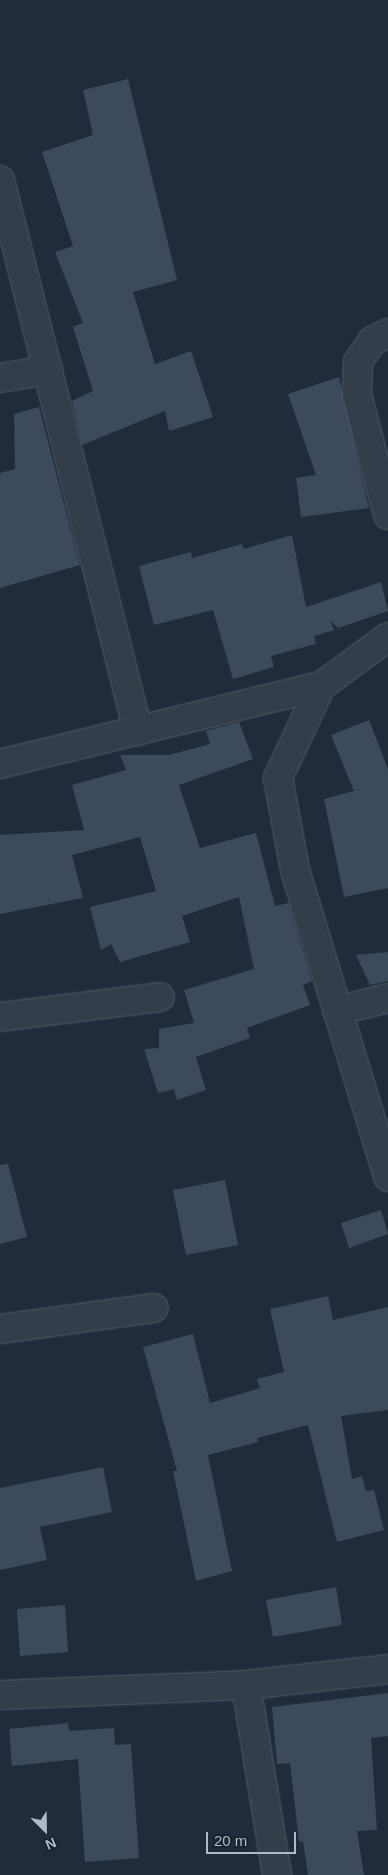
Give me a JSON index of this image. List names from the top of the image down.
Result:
{
  "scale_bar": "20 m",
  "north": "bottom right"
}
